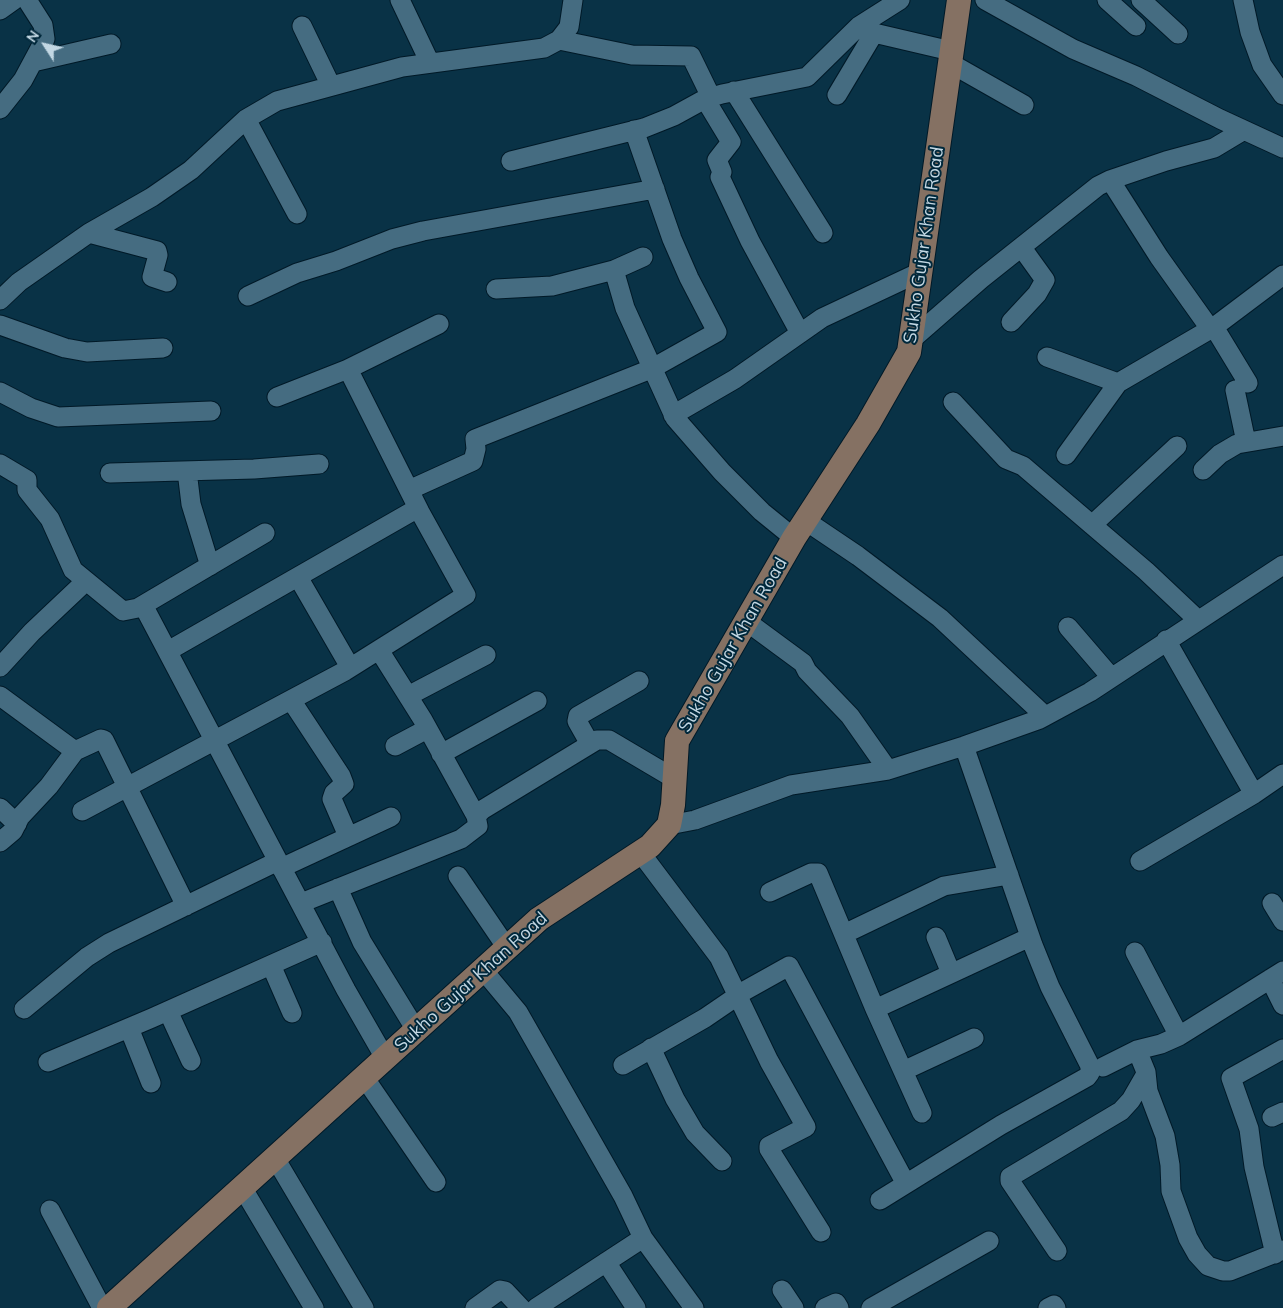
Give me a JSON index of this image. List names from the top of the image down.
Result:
{
  "streets": {
    "main road": ["Sukho Gujar Khan Road"]
  },
  "north": "top left"
}
